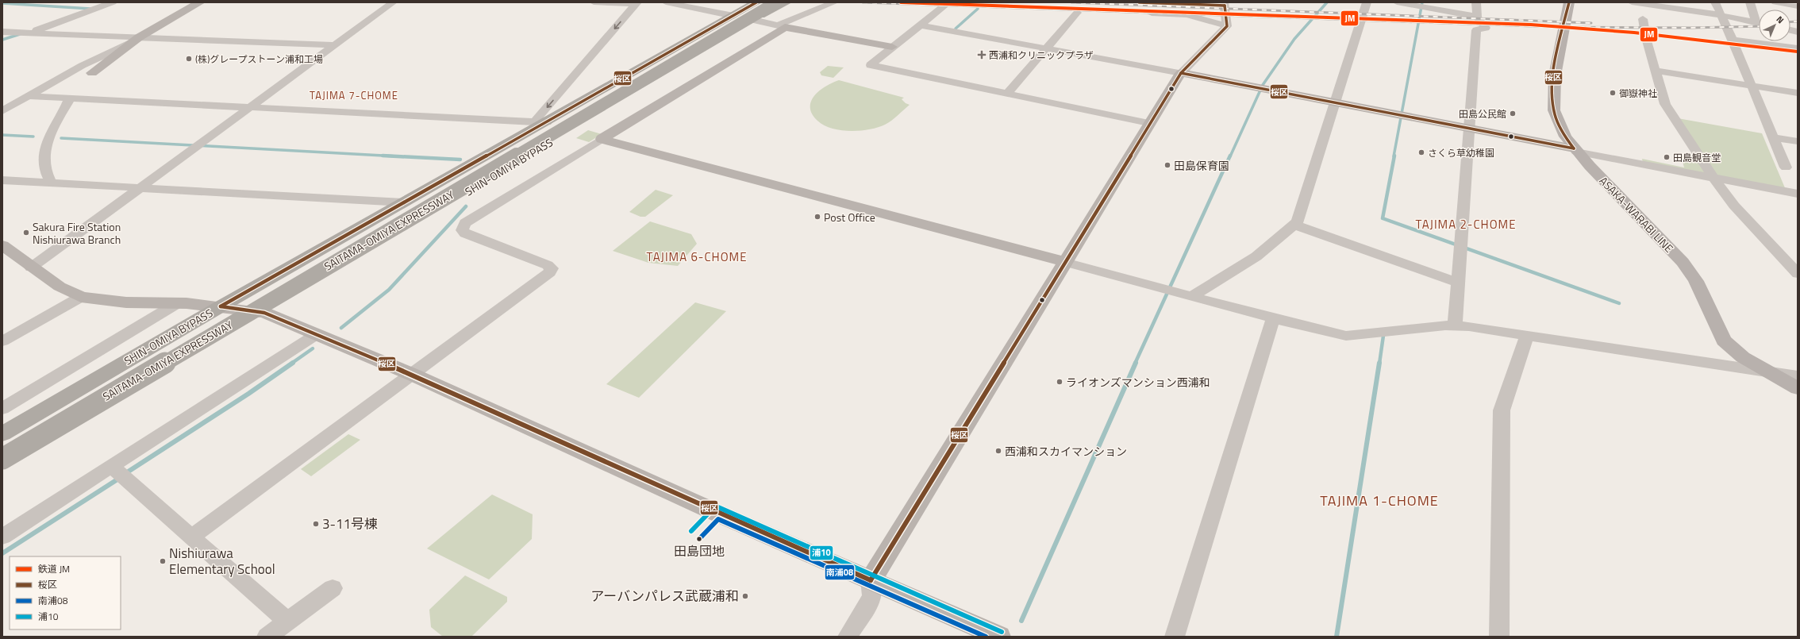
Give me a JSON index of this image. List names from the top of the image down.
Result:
{
  "streets": {
    "highway": ["SHIN-OMIYA BYPASS", "SAITAMA-OMIYA EXPRESSWAY"],
    "main road": ["ASAKA-WARABI LINE"]
  },
  "crossings": [
    ["SHIN-OMIYA BYPASS", "SAITAMA-OMIYA EXPRESSWAY"]
  ],
  "districts": [
    "TAJIMA 7-CHOME",
    "TAJIMA 2-CHOME",
    "TAJIMA 6-CHOME",
    "TAJIMA 1-CHOME"
  ],
  "places": {
    "health": ["西浦和クリニックプラザ"],
    "other": [
      "(株)グレープストーン浦和工場",
      "御嶽神社",
      "田島公民館",
      "さくら草幼稚園",
      "田島観音堂",
      "田島保育園",
      "Post Office",
      "Sakura Fire Station Nishiurawa Branch",
      "ライオンズマンション西浦和",
      "西浦和スカイマンション",
      "3-11号棟",
      "田島団地",
      "Nishiurawa Elementary School",
      "アーバンパレス武蔵浦和"
    ]
  },
  "lines": [
    "rail line JM",
    "transit line 桜区",
    "transit line 浦10",
    "transit line 南浦08"
  ],
  "legend": [
    "鉄道 JM",
    "桜区",
    "南浦08",
    "浦10"
  ],
  "north": "top right"
}
